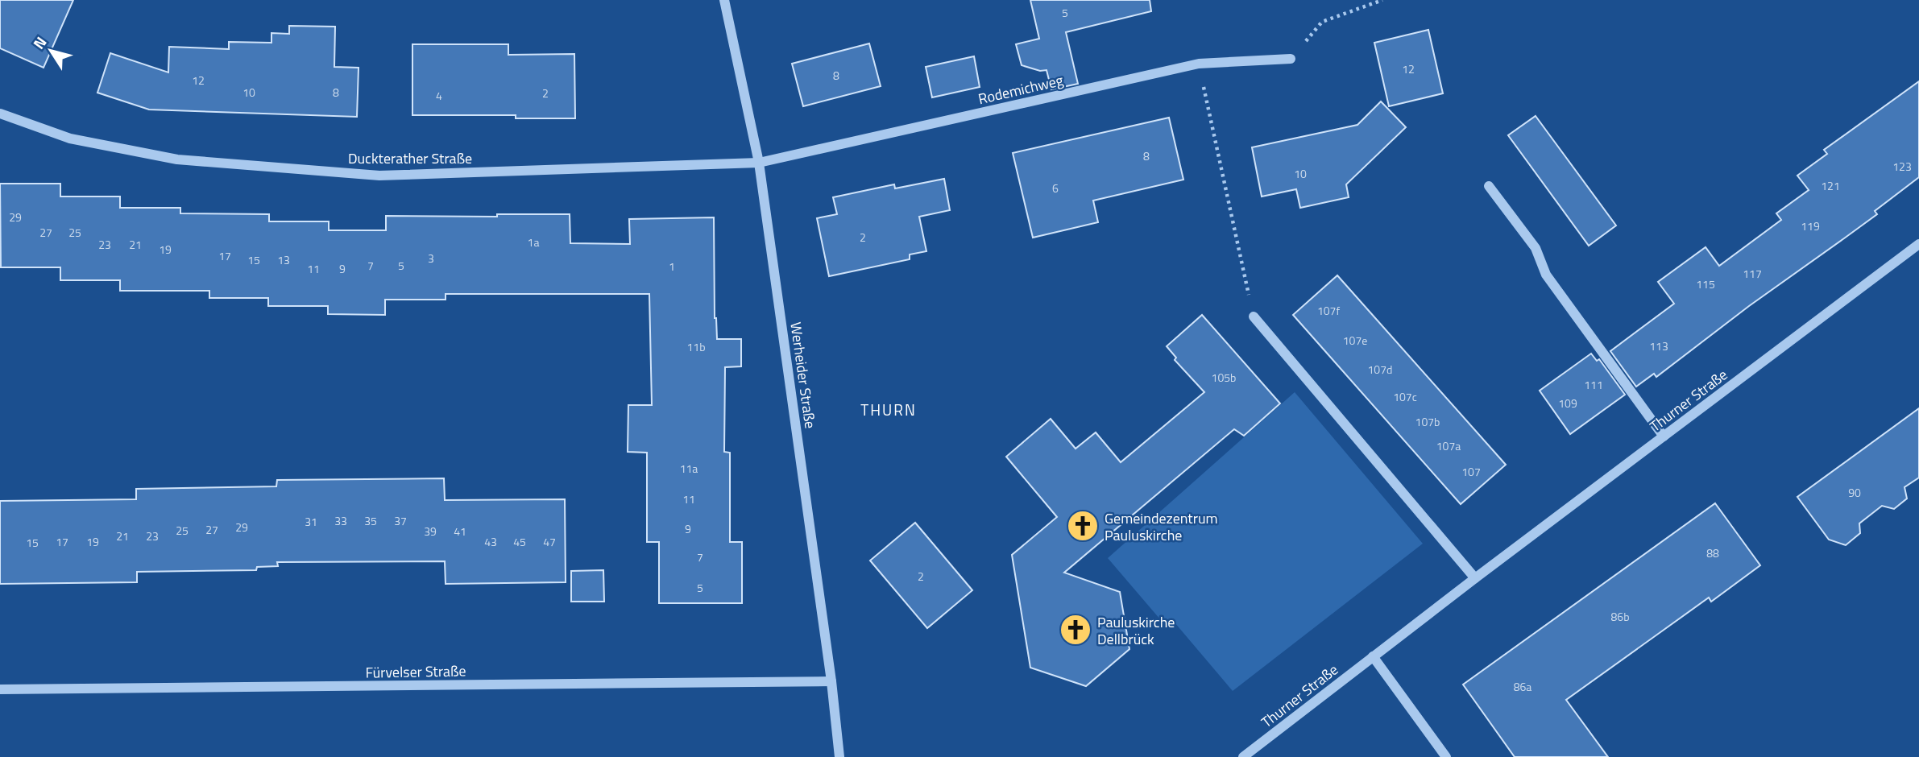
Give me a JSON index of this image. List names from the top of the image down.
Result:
{
  "streets": {
    "street": [
      "Rodemichweg",
      "Duckterather Straße",
      "Werheider Straße",
      "Thurner Straße",
      "Fürvelser Straße"
    ]
  },
  "crossings": [
    ["Rodemichweg", "Duckterather Straße"],
    ["Rodemichweg", "Werheider Straße"],
    ["Duckterather Straße", "Werheider Straße"],
    ["Werheider Straße", "Fürvelser Straße"]
  ],
  "districts": ["THURN"],
  "places": {
    "church": ["Gemeindezentrum Pauluskirche", "Pauluskirche Dellbrück"]
  },
  "house_numbers": [
    "5",
    "12",
    "8",
    "12",
    "10",
    "8",
    "2",
    "4",
    "8",
    "123",
    "10",
    "121",
    "6",
    "29",
    "119",
    "27",
    "25",
    "2",
    "1a",
    "23",
    "21",
    "19",
    "17",
    "3",
    "15",
    "13",
    "7",
    "5",
    "1",
    "11",
    "9",
    "117",
    "115",
    "107f",
    "107e",
    "113",
    "11b",
    "107d",
    "105b",
    "111",
    "107c",
    "109",
    "107b",
    "107a",
    "11a",
    "107",
    "90",
    "11",
    "33",
    "35",
    "37",
    "31",
    "29",
    "9",
    "27",
    "25",
    "39",
    "41",
    "21",
    "23",
    "17",
    "19",
    "43",
    "45",
    "47",
    "15",
    "88",
    "7",
    "2",
    "5",
    "86b",
    "86a"
  ],
  "north": "top left"
}
